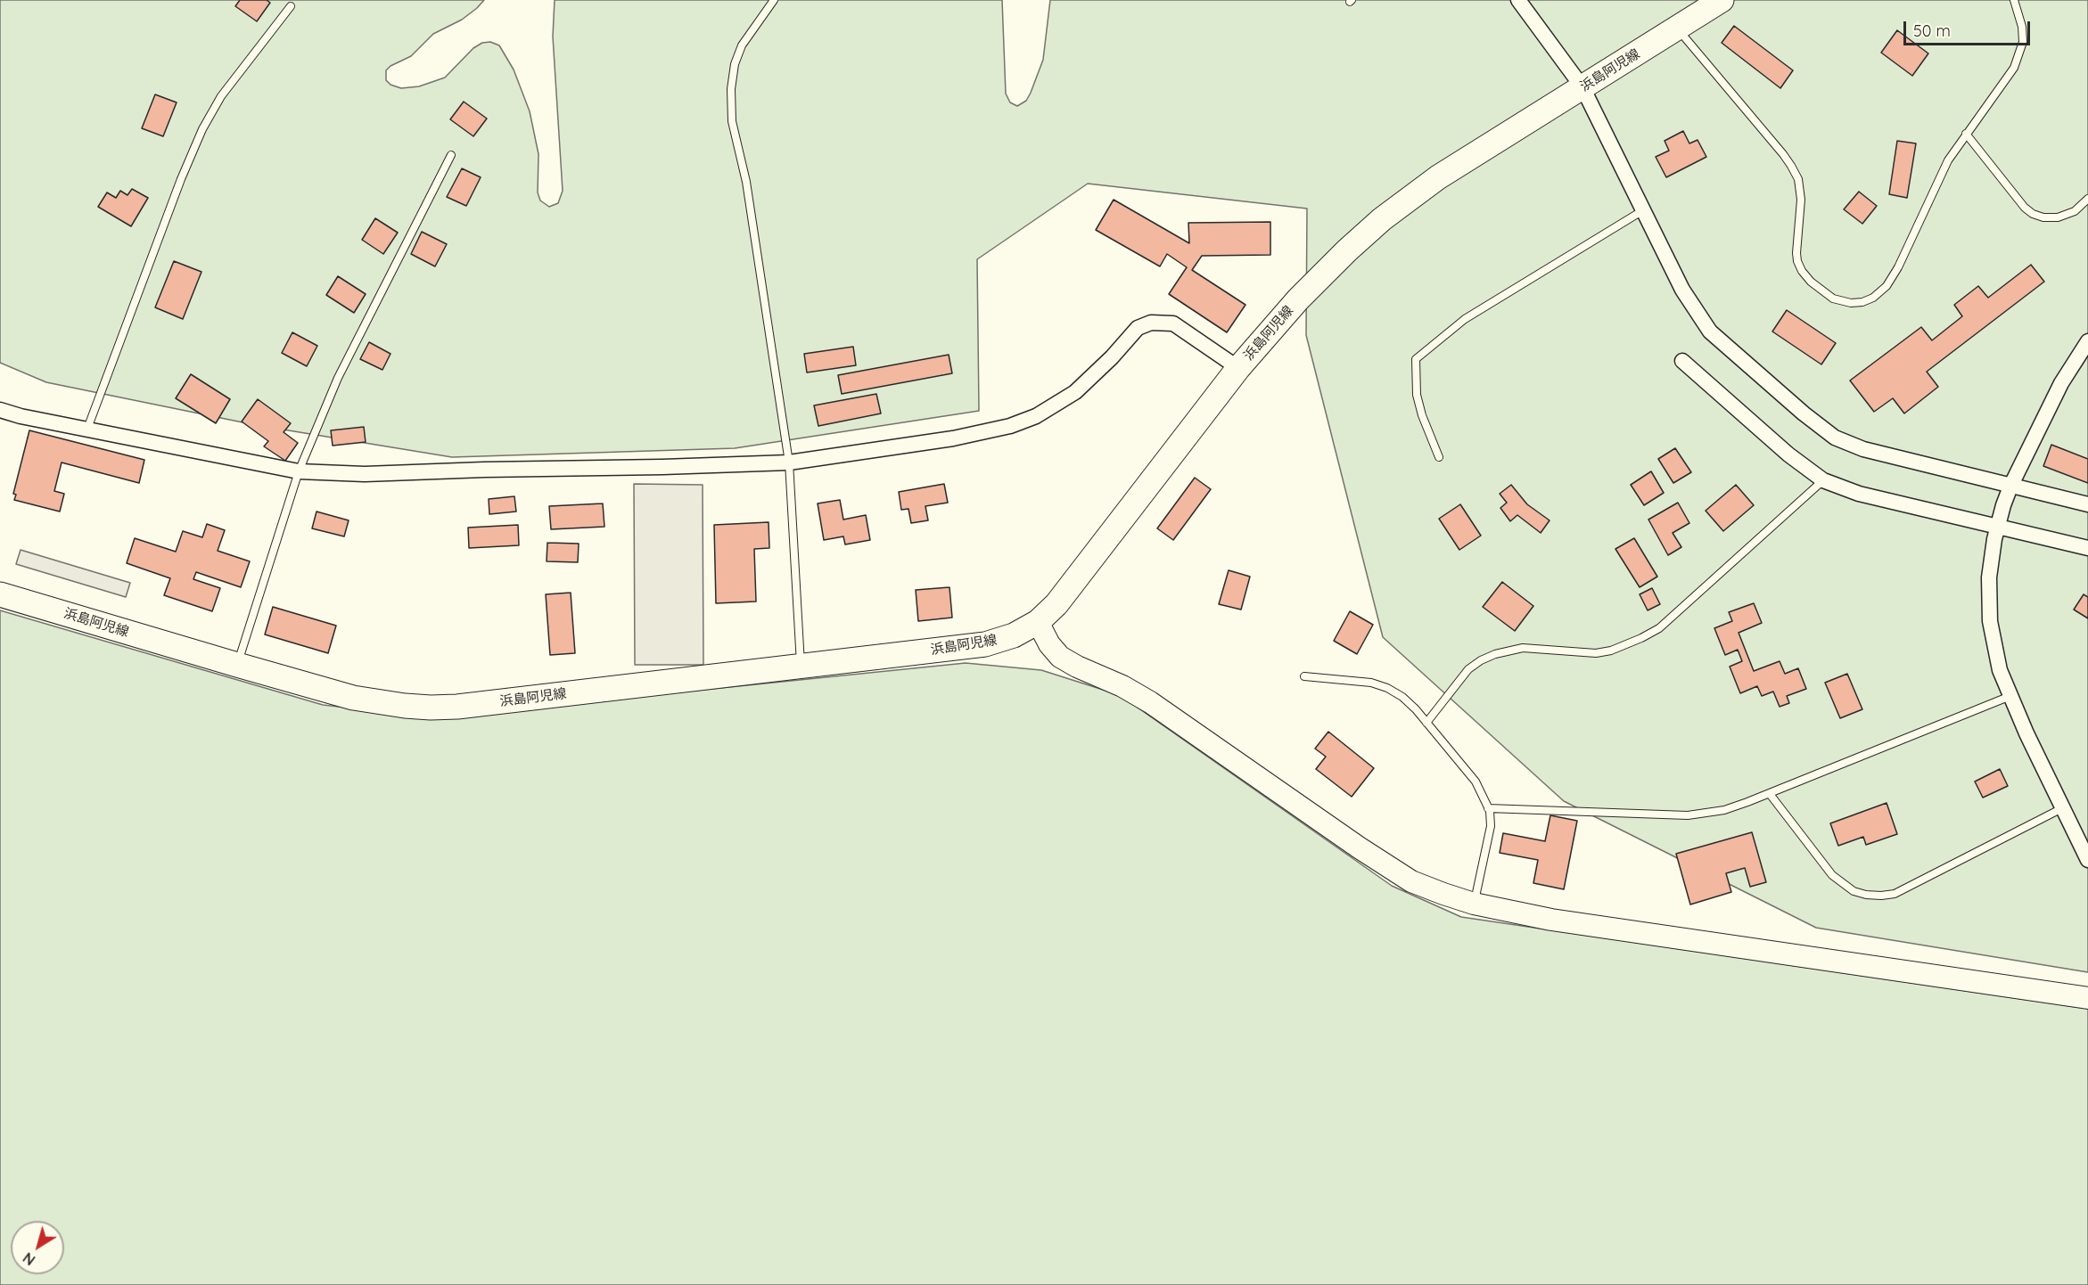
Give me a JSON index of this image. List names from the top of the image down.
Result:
{
  "streets": {
    "main road": ["浜島阿児線"]
  },
  "scale_bar": "50 m",
  "north": "bottom left"
}
